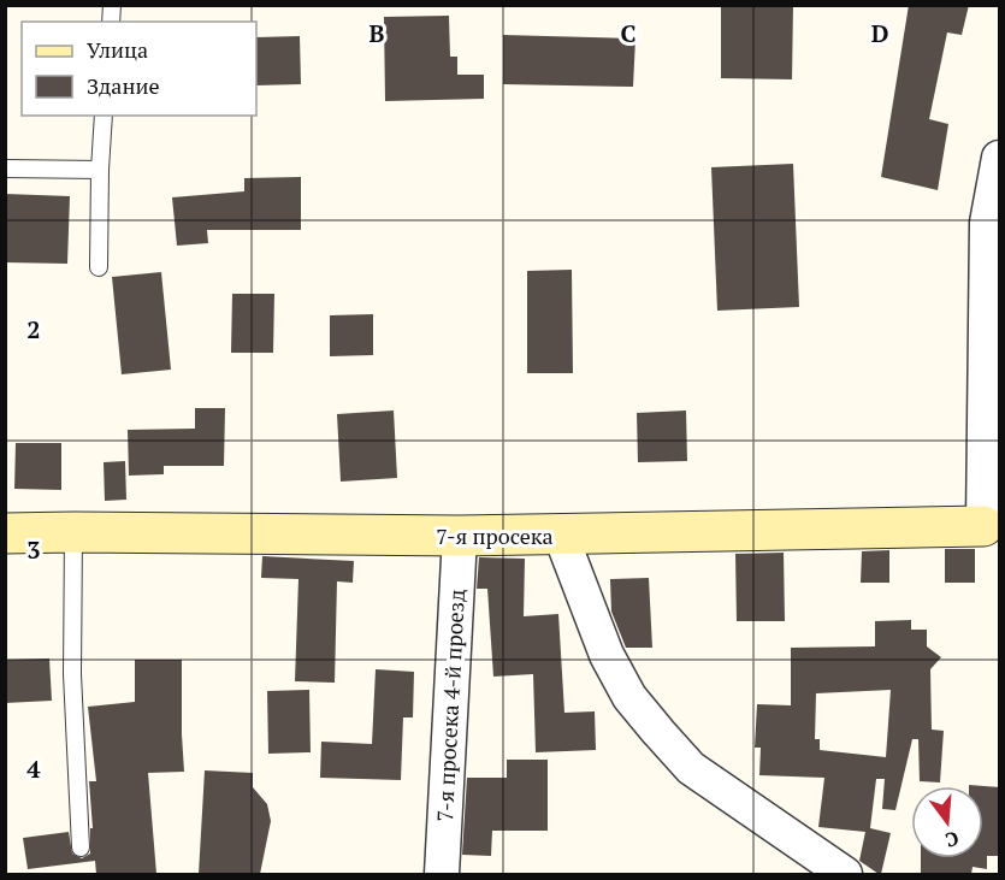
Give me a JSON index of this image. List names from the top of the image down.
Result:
{
  "streets": {
    "street": ["7-я просека", "7-я просека 4-й проезд"]
  },
  "crossings": [
    ["7-я просека", "7-я просека 4-й проезд"]
  ],
  "legend": ["Улица", "Здание"],
  "north": "bottom",
  "grid": {
    "columns": ["B", "C", "D"],
    "rows": ["2", "3", "4"]
  }
}
